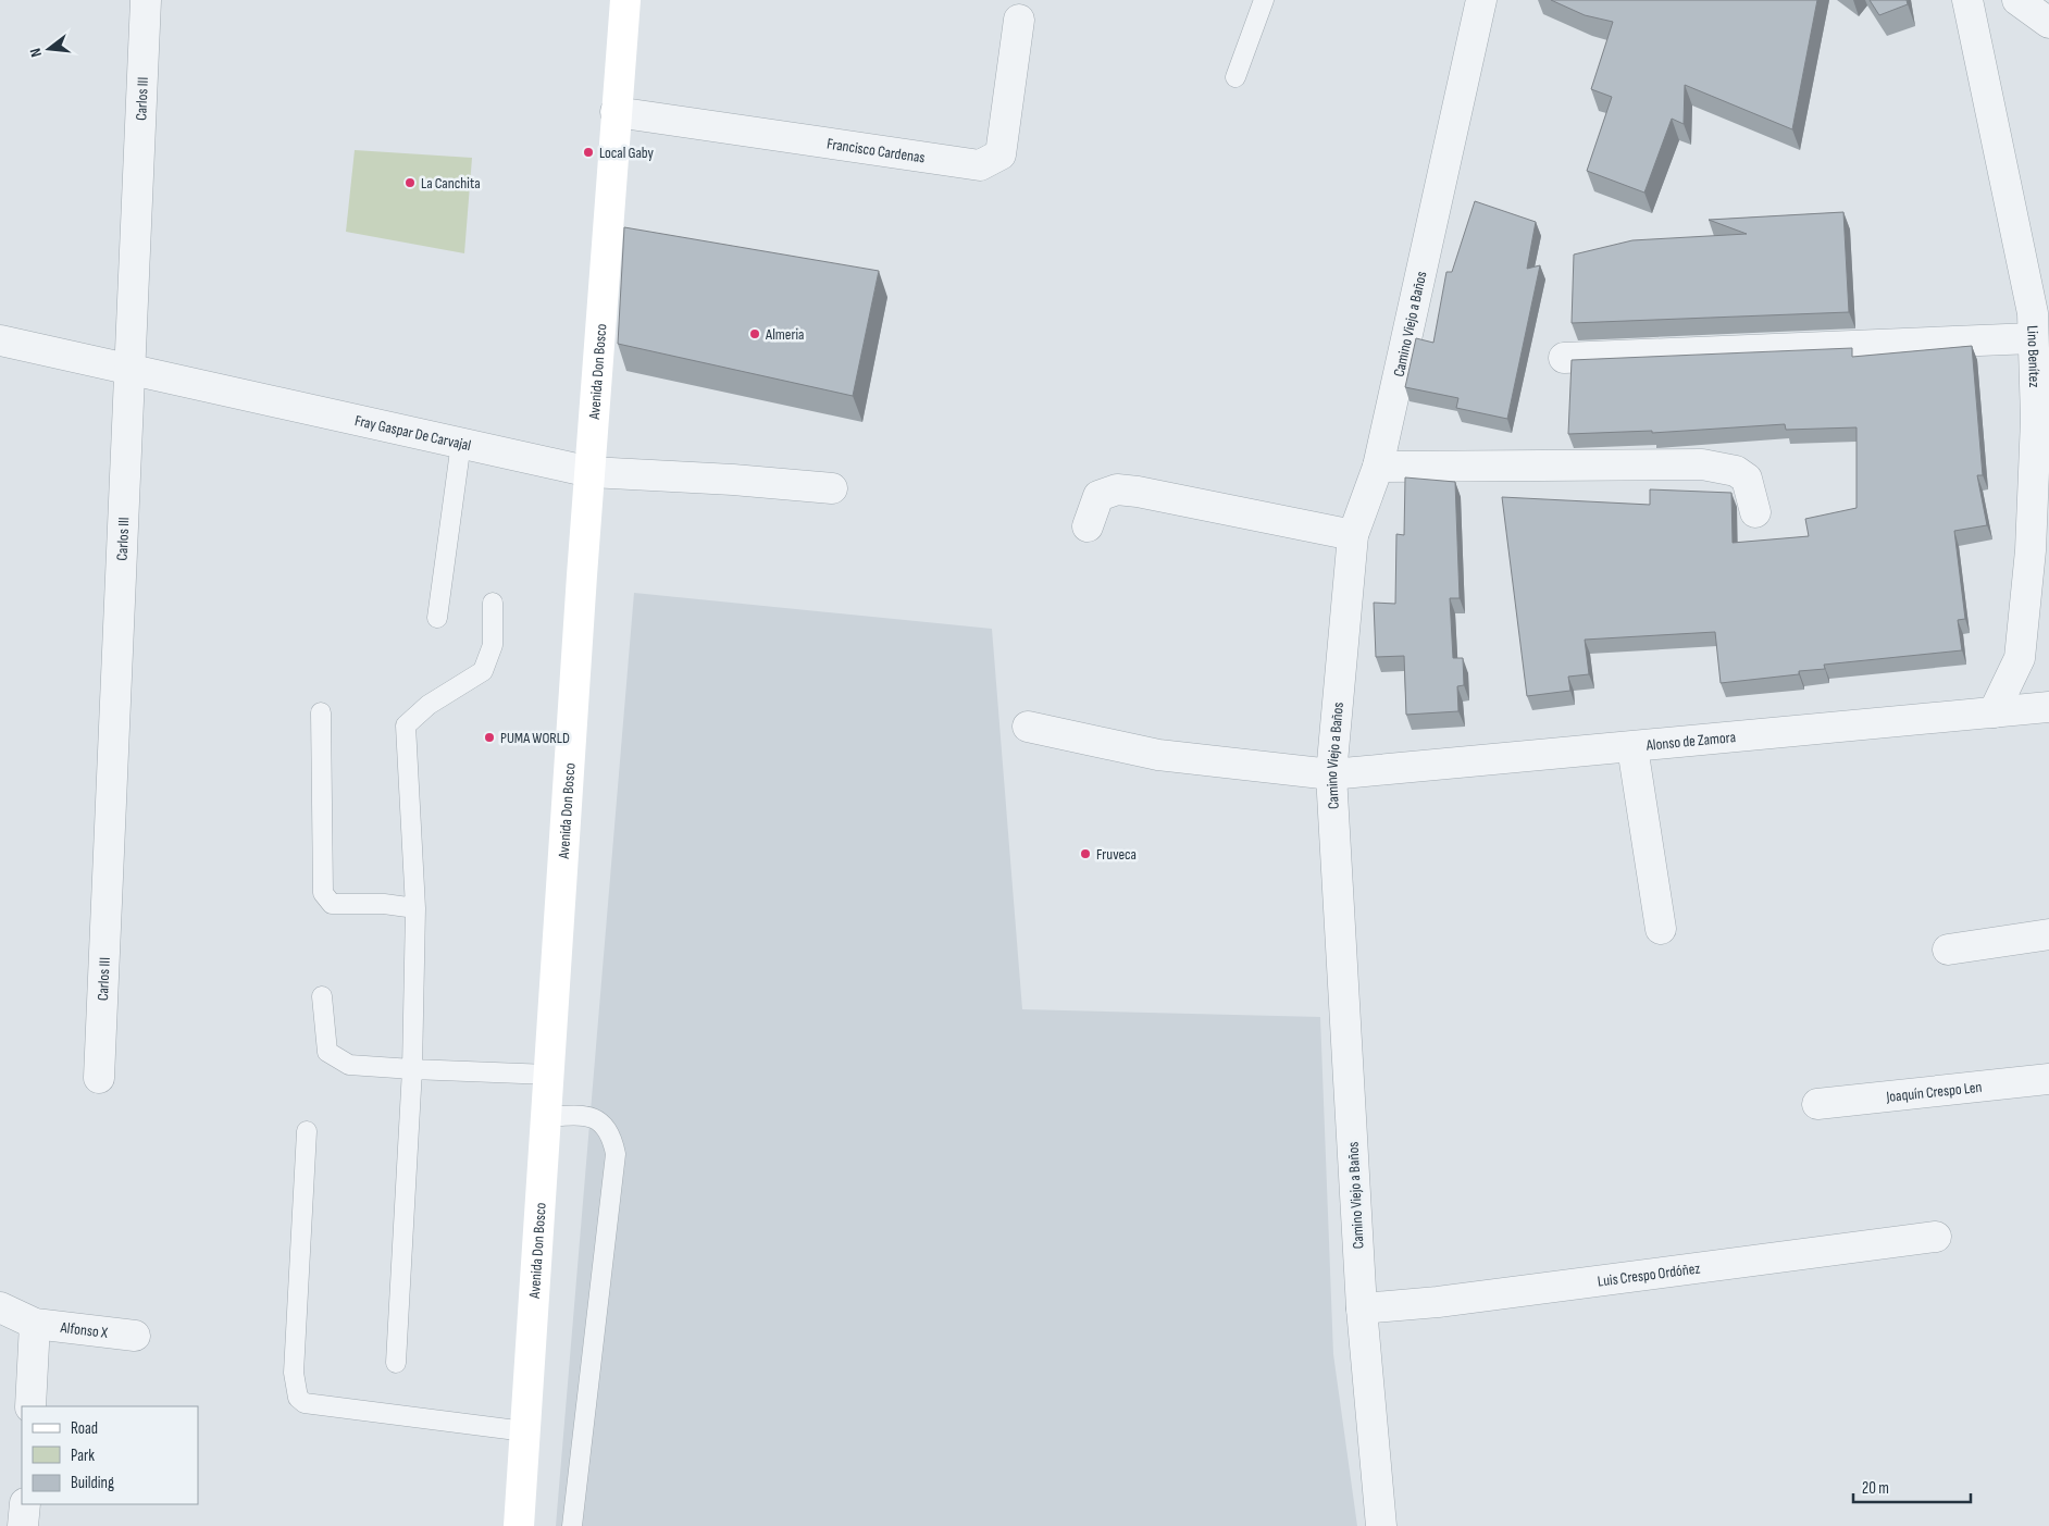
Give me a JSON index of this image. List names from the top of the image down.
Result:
{
  "streets": {
    "main road": ["Avenida Don Bosco"],
    "street": [
      "Carlos III",
      "Francisco Cardenas",
      "Camino Viejo a Baños",
      "Lino Benítez",
      "Fray Gaspar De Carvajal",
      "Alonso de Zamora",
      "Joaquín Crespo Len",
      "Luis Crespo Ordóñez",
      "Alfonso X"
    ]
  },
  "crossings": [
    ["Carlos III", "Fray Gaspar De Carvajal"],
    ["Francisco Cardenas", "Avenida Don Bosco"],
    ["Camino Viejo a Baños", "Alonso de Zamora"],
    ["Camino Viejo a Baños", "Luis Crespo Ordóñez"],
    ["Lino Benítez", "Alonso de Zamora"],
    ["Avenida Don Bosco", "Fray Gaspar De Carvajal"]
  ],
  "places": [
    "Local Gaby",
    "La Canchita",
    "Almeria",
    "PUMA WORLD",
    "Fruveca"
  ],
  "legend": ["Road", "Park", "Building"],
  "scale_bar": "20 m",
  "north": "left"
}
